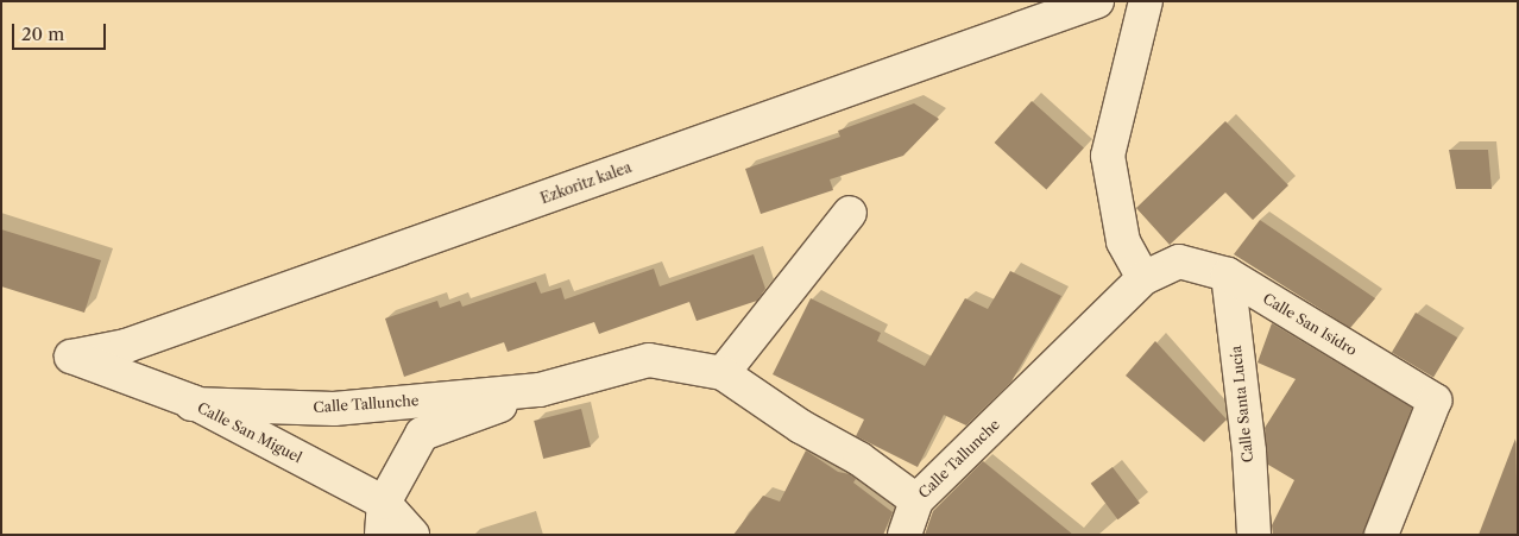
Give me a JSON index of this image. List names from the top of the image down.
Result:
{
  "streets": {
    "street": [
      "Ezkoritz kalea",
      "Calle San Isidro",
      "Calle Tallunche",
      "Calle Santa Lucía",
      "Calle San Miguel"
    ]
  },
  "crossings": [
    ["Ezkoritz kalea", "Calle San Miguel"],
    ["Calle San Isidro", "Calle Tallunche"],
    ["Calle San Isidro", "Calle Santa Lucía"],
    ["Calle Tallunche", "Calle San Miguel"]
  ],
  "scale_bar": "20 m"
}
